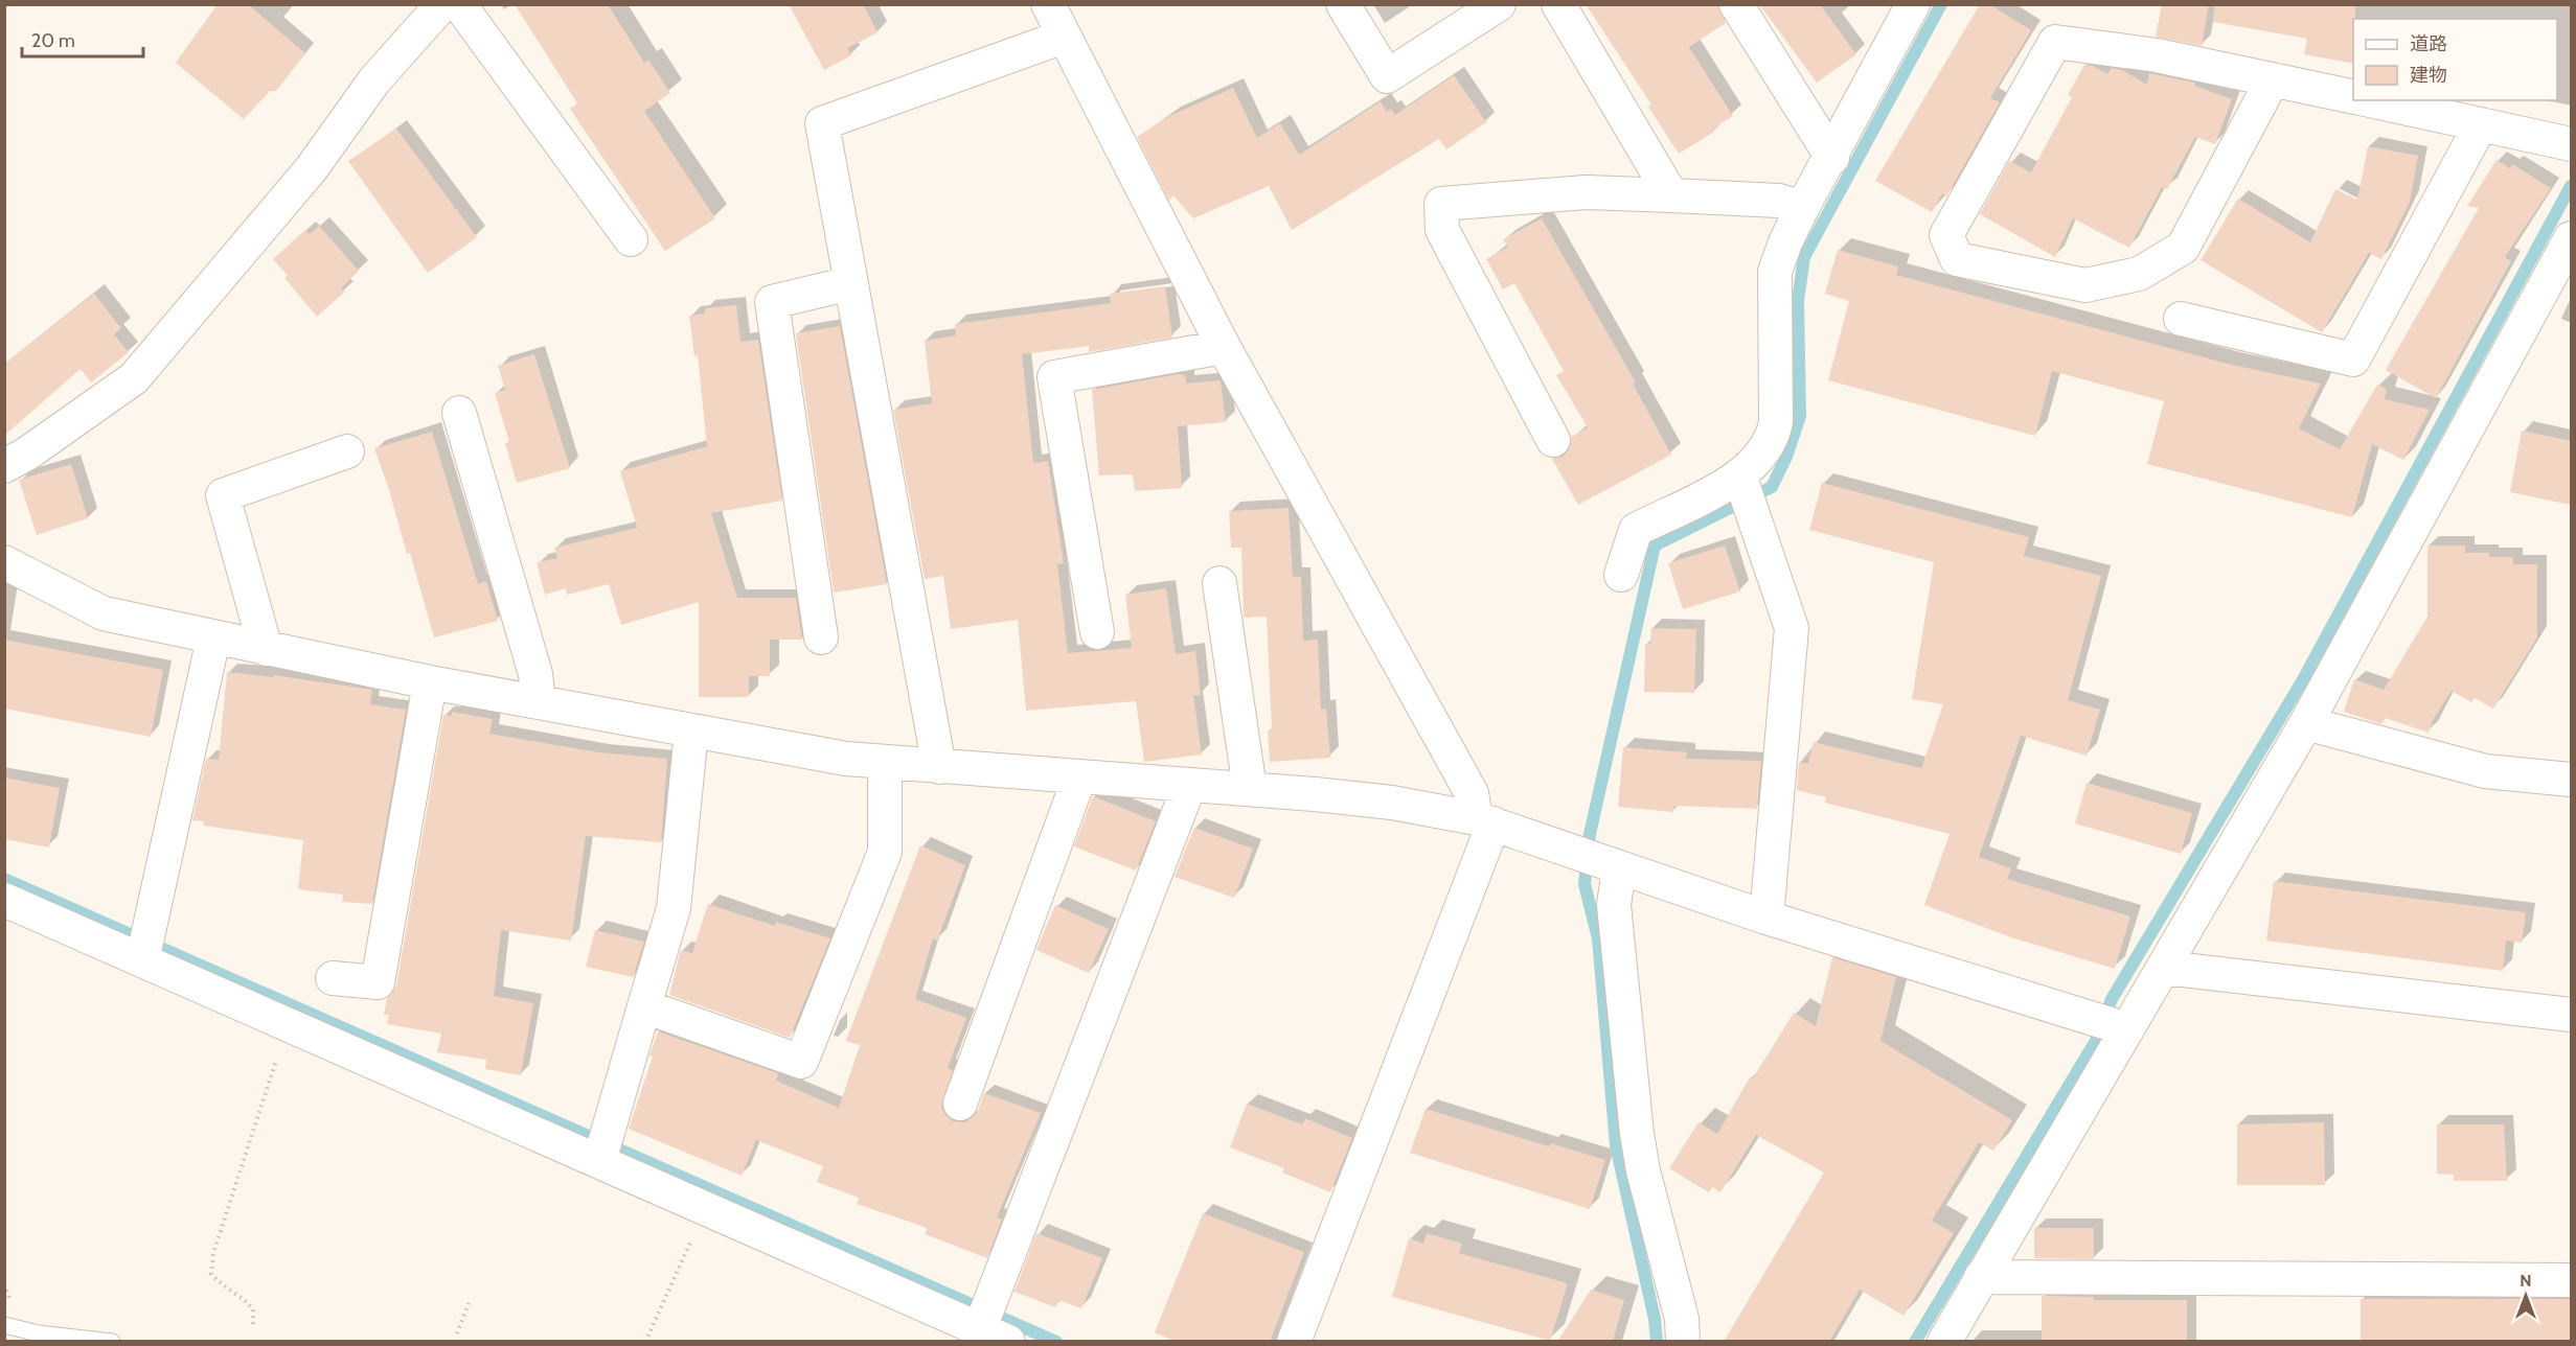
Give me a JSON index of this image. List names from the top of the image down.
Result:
{
  "legend": ["道路", "建物"],
  "scale_bar": "20 m",
  "north": "top"
}
